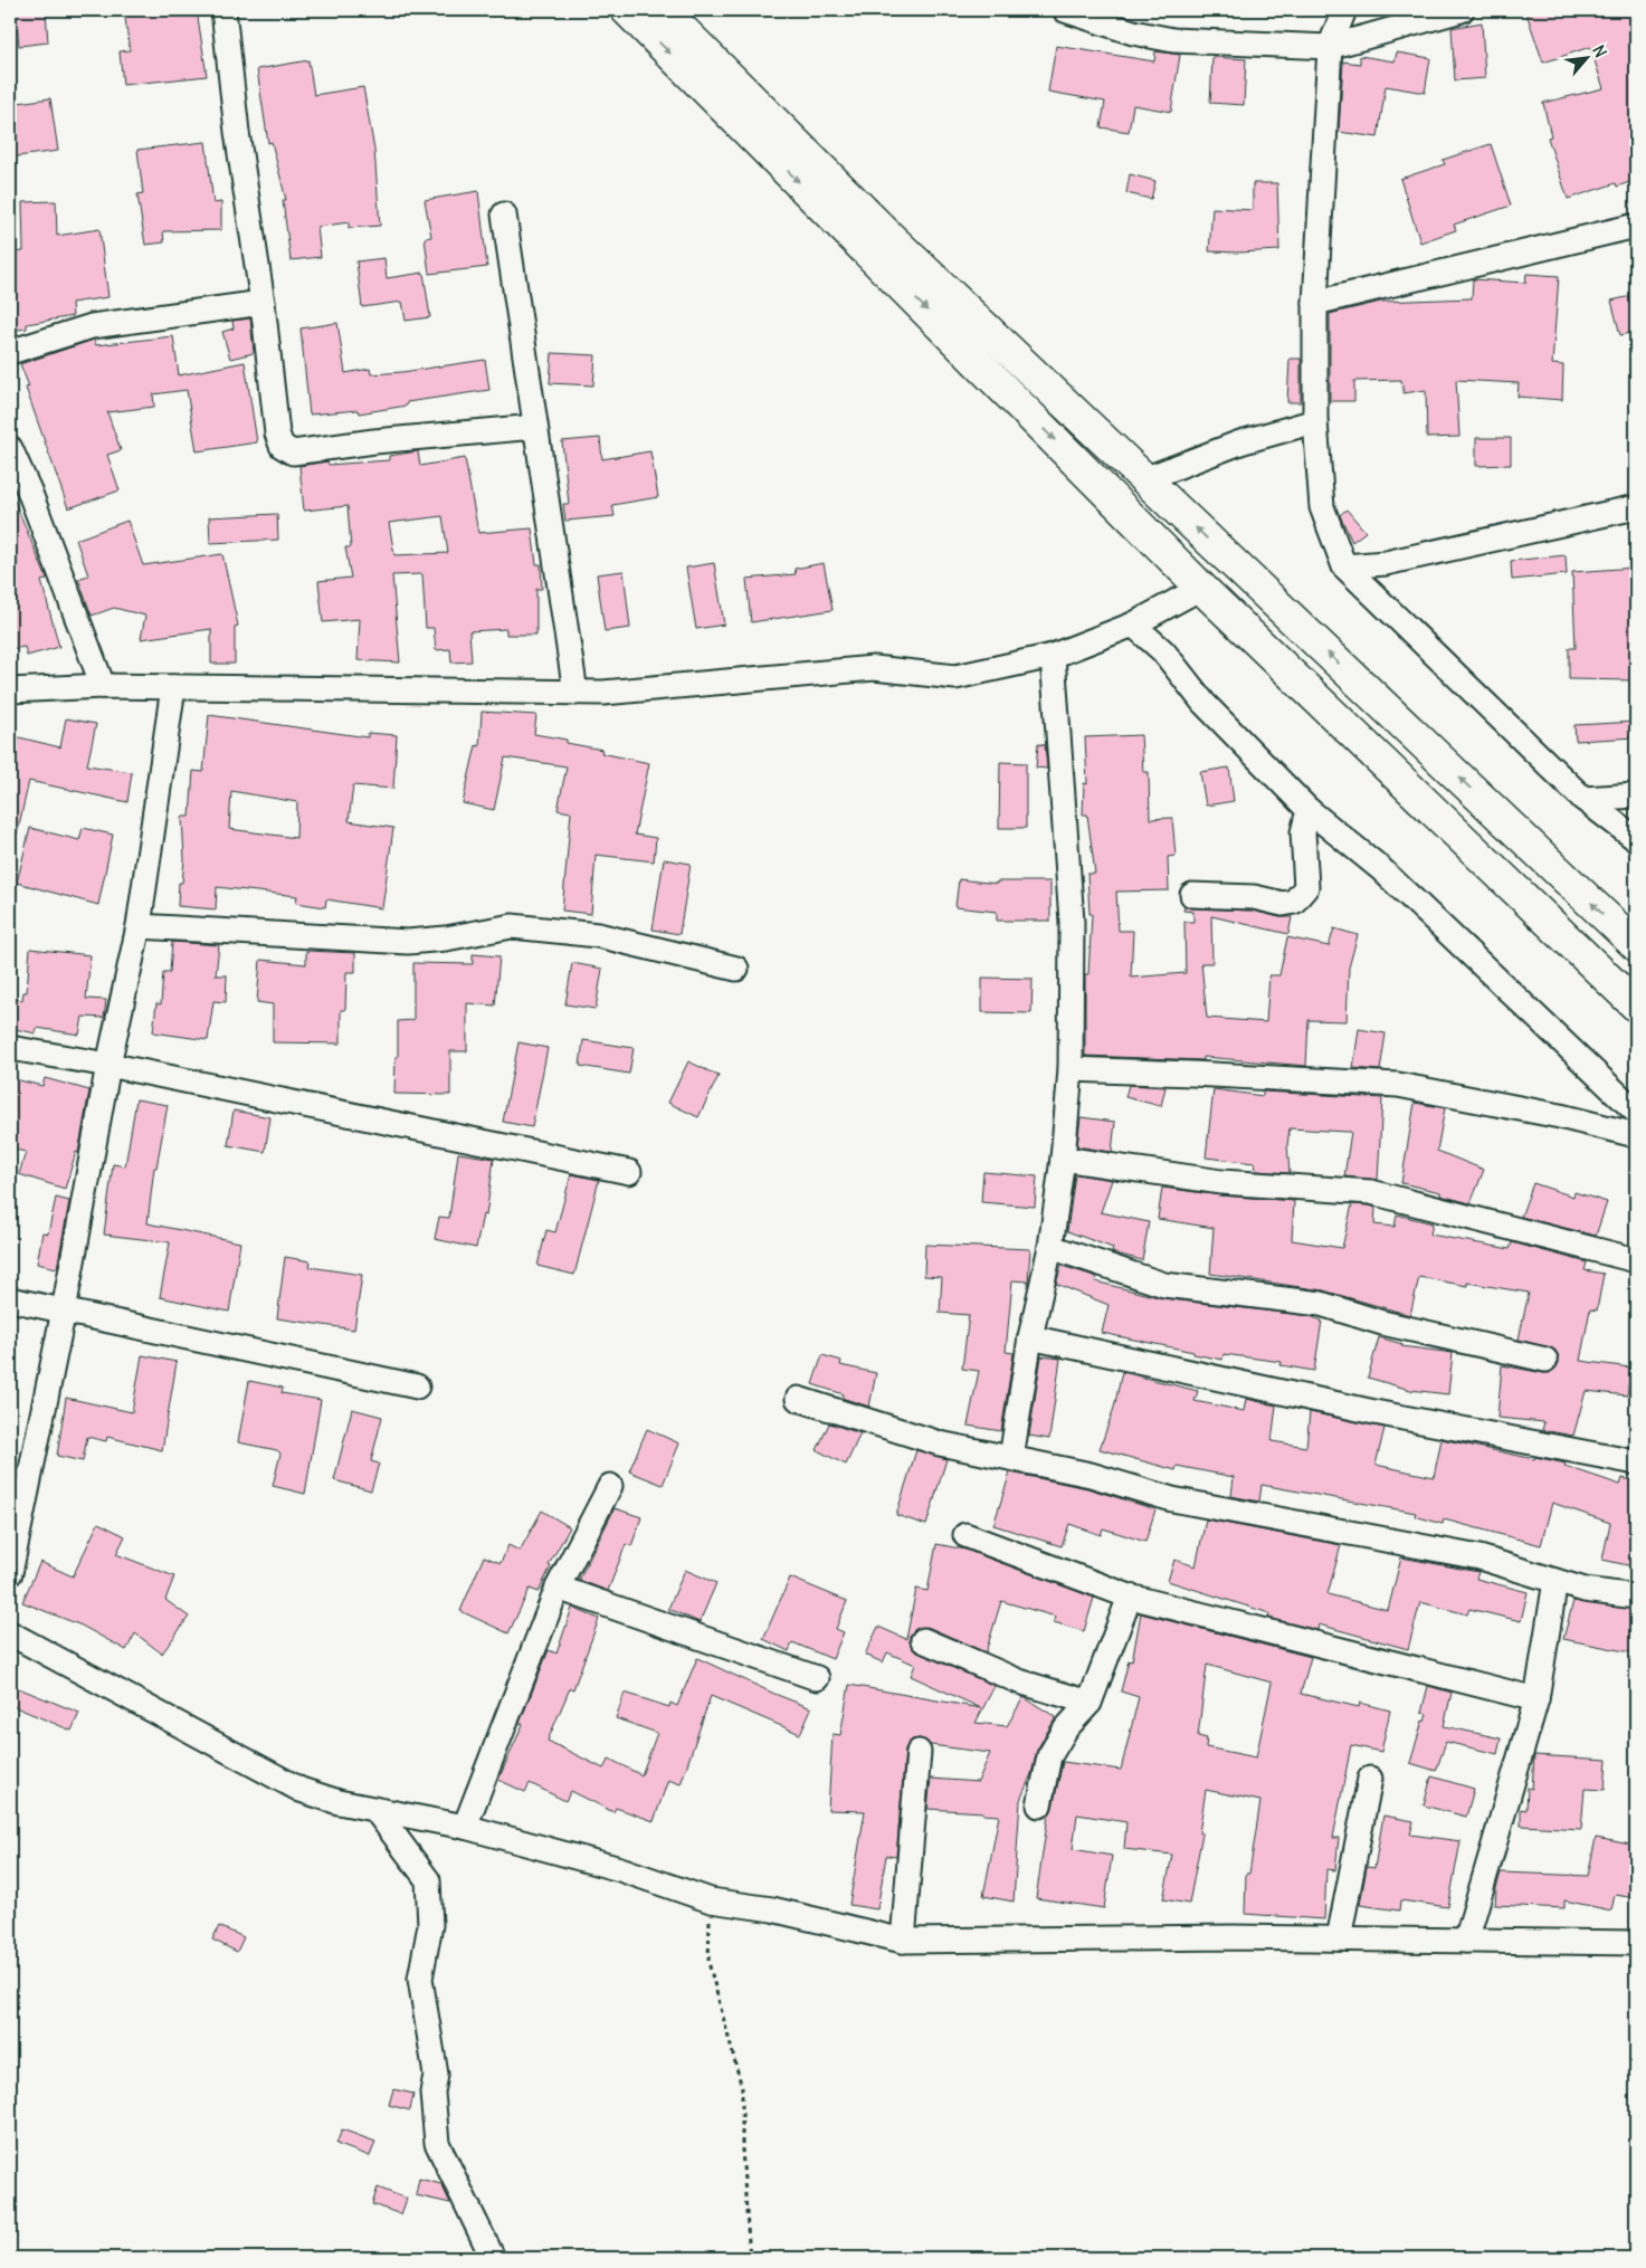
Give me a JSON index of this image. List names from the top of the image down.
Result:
{
  "north": "top right"
}
